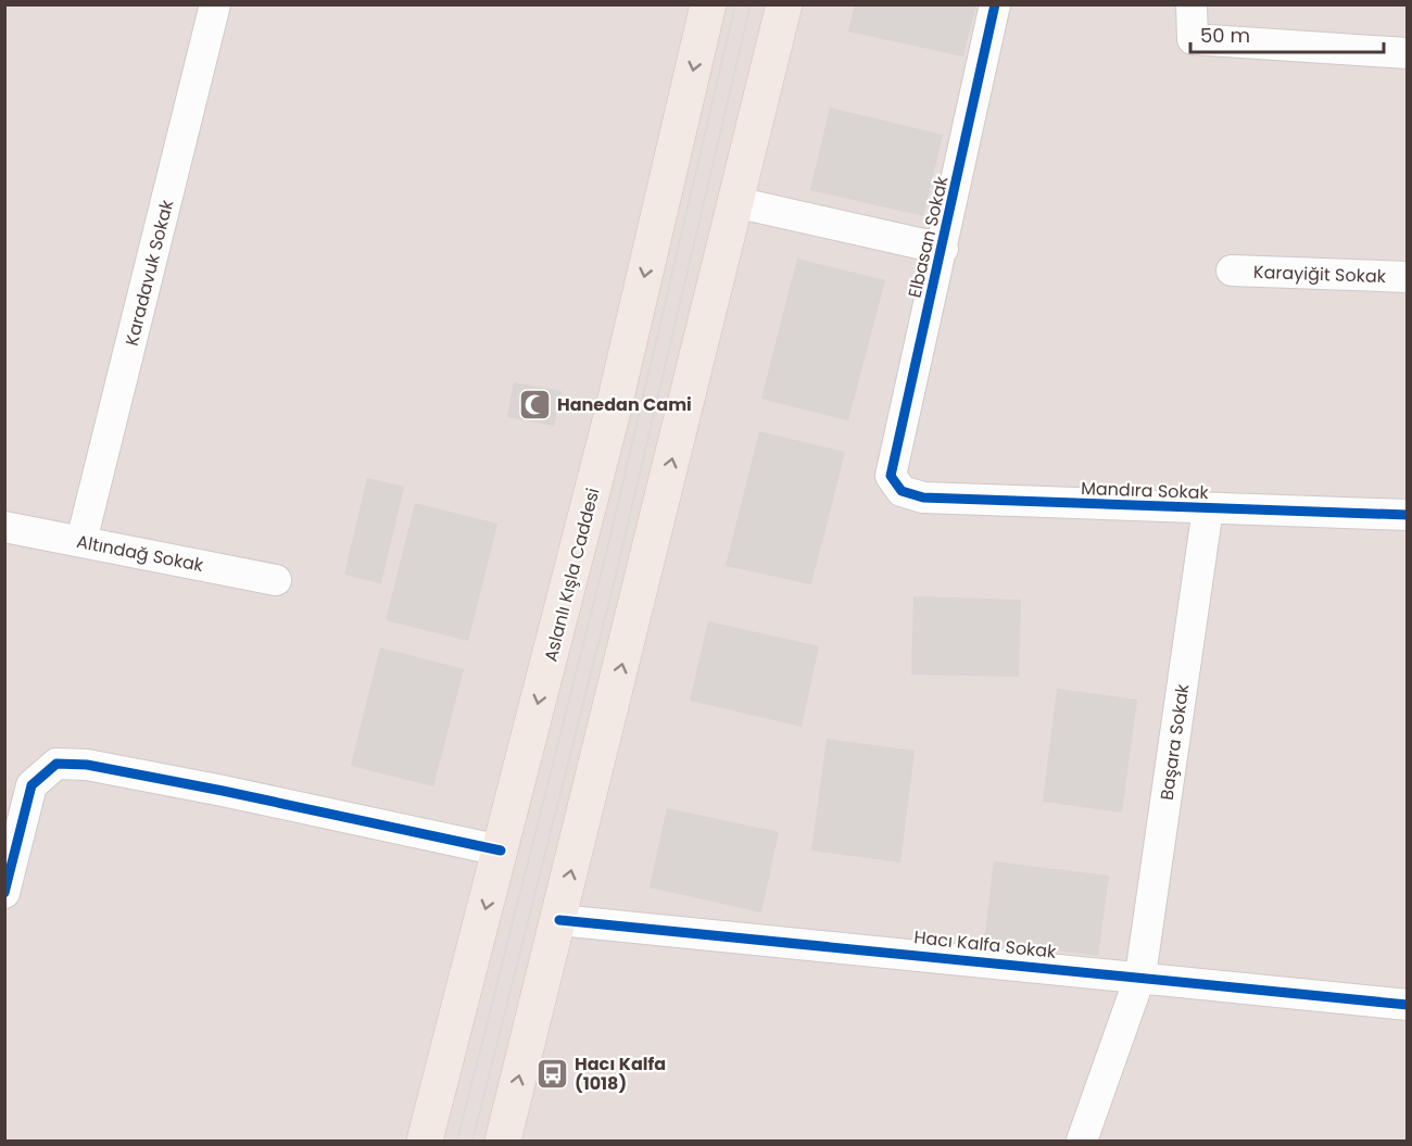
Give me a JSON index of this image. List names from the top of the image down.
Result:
{
  "streets": {
    "main road": ["Aslanlı Kışla Caddesi"],
    "street": [
      "Elbasan Sokak",
      "Karadavuk Sokak",
      "Karayiğit Sokak",
      "Mandıra Sokak",
      "Altındağ Sokak",
      "Başara Sokak",
      "Hacı Kalfa Sokak"
    ]
  },
  "crossings": [
    ["Elbasan Sokak", "Mandıra Sokak"],
    ["Karadavuk Sokak", "Altındağ Sokak"],
    ["Mandıra Sokak", "Başara Sokak"],
    ["Başara Sokak", "Hacı Kalfa Sokak"]
  ],
  "places": {
    "mosque": ["Hanedan Cami"],
    "bus stop": ["Hacı Kalfa (1018)"]
  },
  "scale_bar": "50 m"
}
